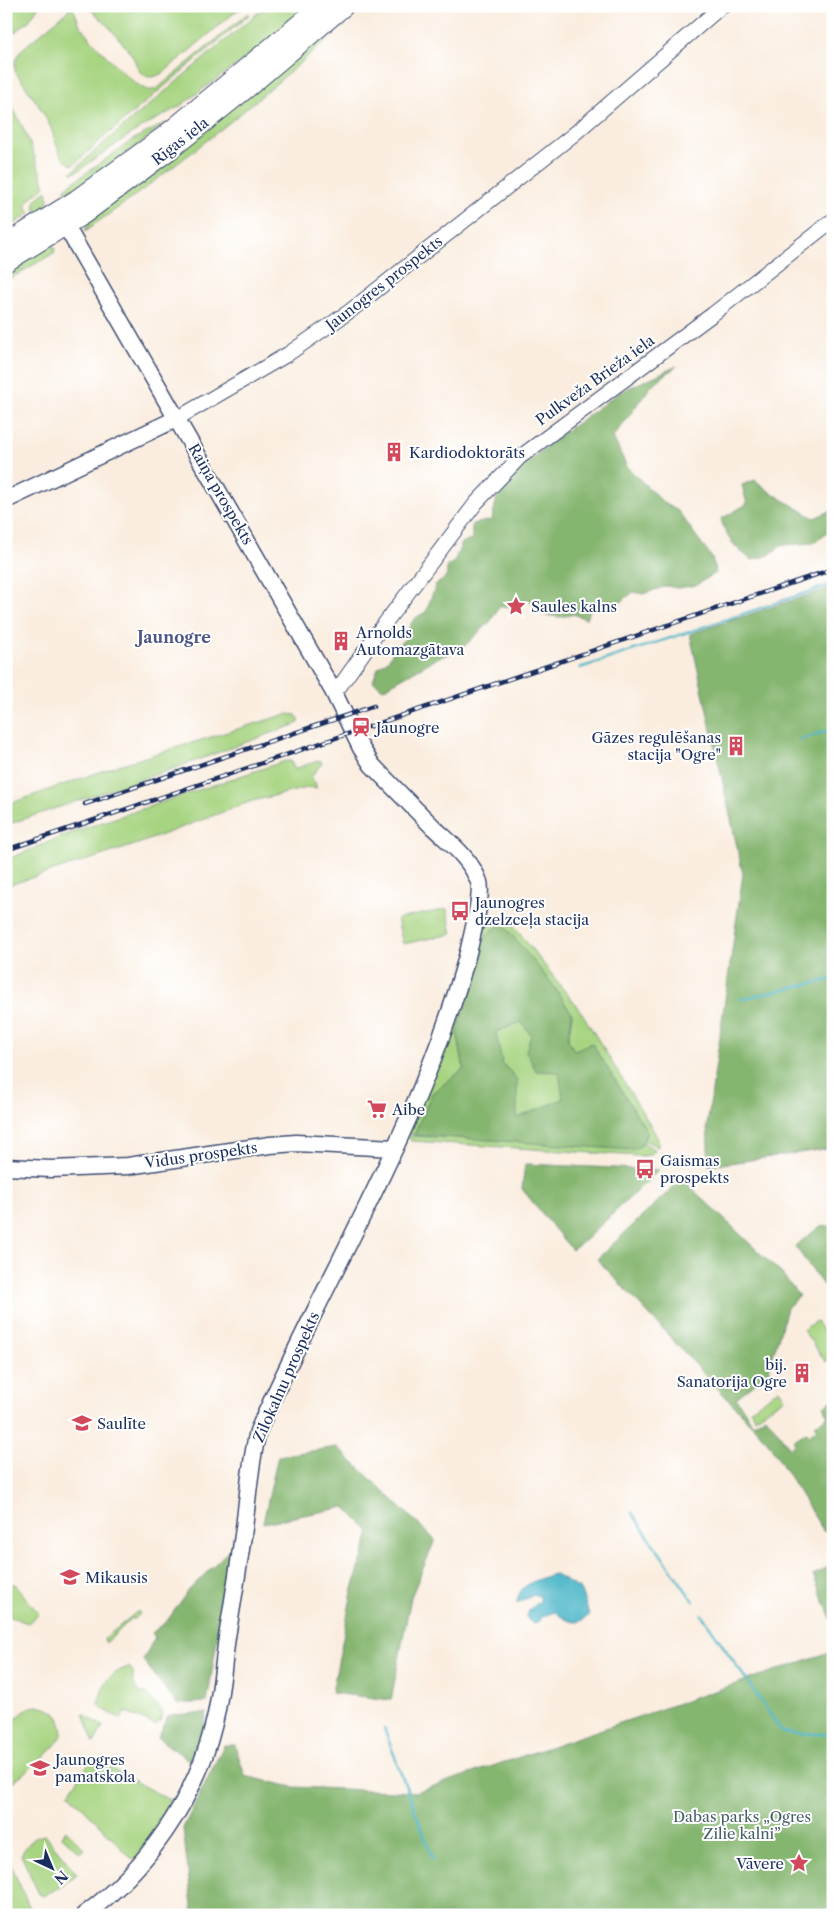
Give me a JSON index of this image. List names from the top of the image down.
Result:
{
  "streets": {
    "highway": ["Rīgas iela"],
    "main road": [
      "Jaunogres prospekts",
      "Raiņa prospekts",
      "Vidus prospekts",
      "Zilokalnu prospekts"
    ],
    "street": ["Pulkveža Brieža iela"]
  },
  "crossings": [
    ["Rīgas iela", "Raiņa prospekts"],
    ["Jaunogres prospekts", "Raiņa prospekts"],
    ["Pulkveža Brieža iela", "Raiņa prospekts"],
    ["Raiņa prospekts", "Zilokalnu prospekts"],
    ["Vidus prospekts", "Zilokalnu prospekts"]
  ],
  "districts": ["Jaunogre"],
  "parks": ["Dabas parks „Ogres Zilie kalni”"],
  "places": {
    "building": [
      "Kardiodoktorāts",
      "Arnolds Automazgātava",
      "Gāzes regulēšanas stacija \"Ogre\"",
      "bij. Sanatorija Ogre"
    ],
    "place": ["Saules kalns", "Vāvere"],
    "station": ["Jaunogre"],
    "bus stop": ["Jaunogres dzelzceļa stacija", "Gaismas prospekts"],
    "supermarket": ["Aibe"],
    "school or university": ["Saulīte", "Mikausis", "Jaunogres pamatskola"]
  },
  "north": "bottom right"
}
